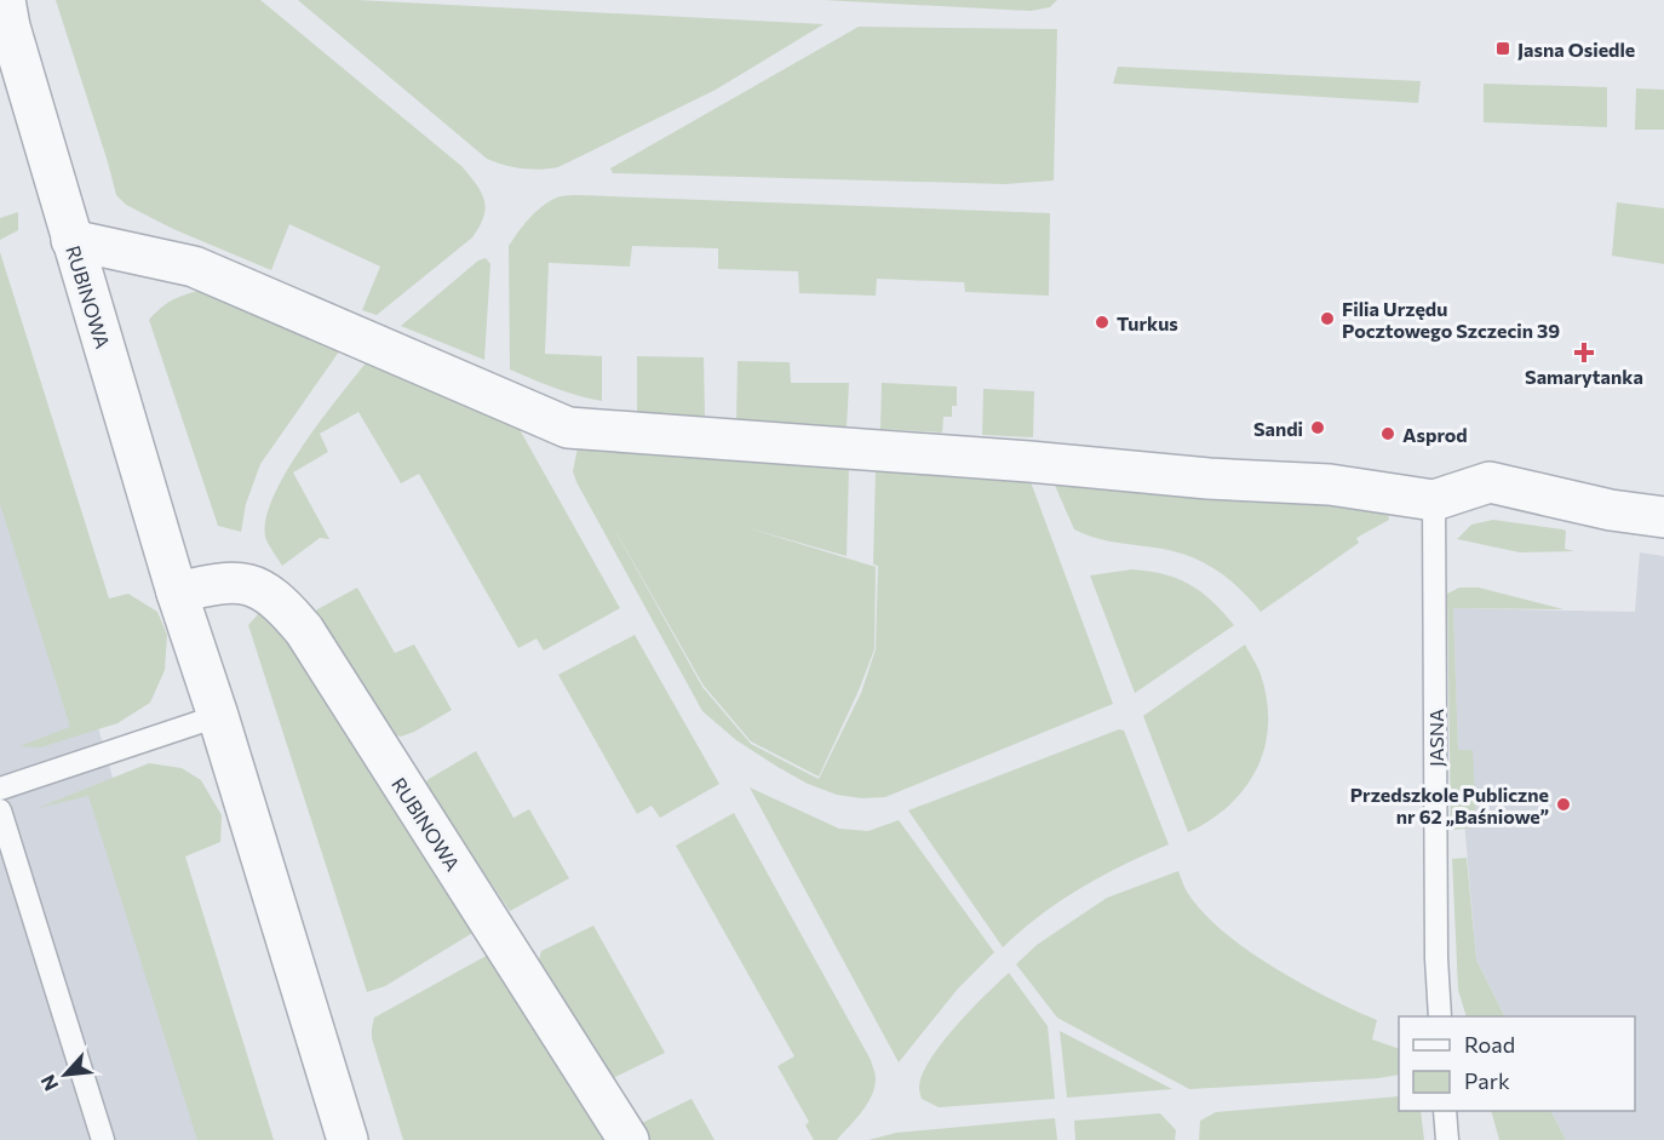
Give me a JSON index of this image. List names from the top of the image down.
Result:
{
  "streets": {
    "street": ["RUBINOWA"],
    "lane": ["JASNA"]
  },
  "places": {
    "transit": ["Jasna Osiedle"],
    "other": [
      "Filia Urzędu Pocztowego Szczecin 39",
      "Turkus",
      "Sandi",
      "Asprod",
      "Przedszkole Publiczne nr 62 „Baśniowe”"
    ],
    "health": ["Samarytanka"]
  },
  "legend": ["Road", "Park"],
  "north": "bottom left"
}
